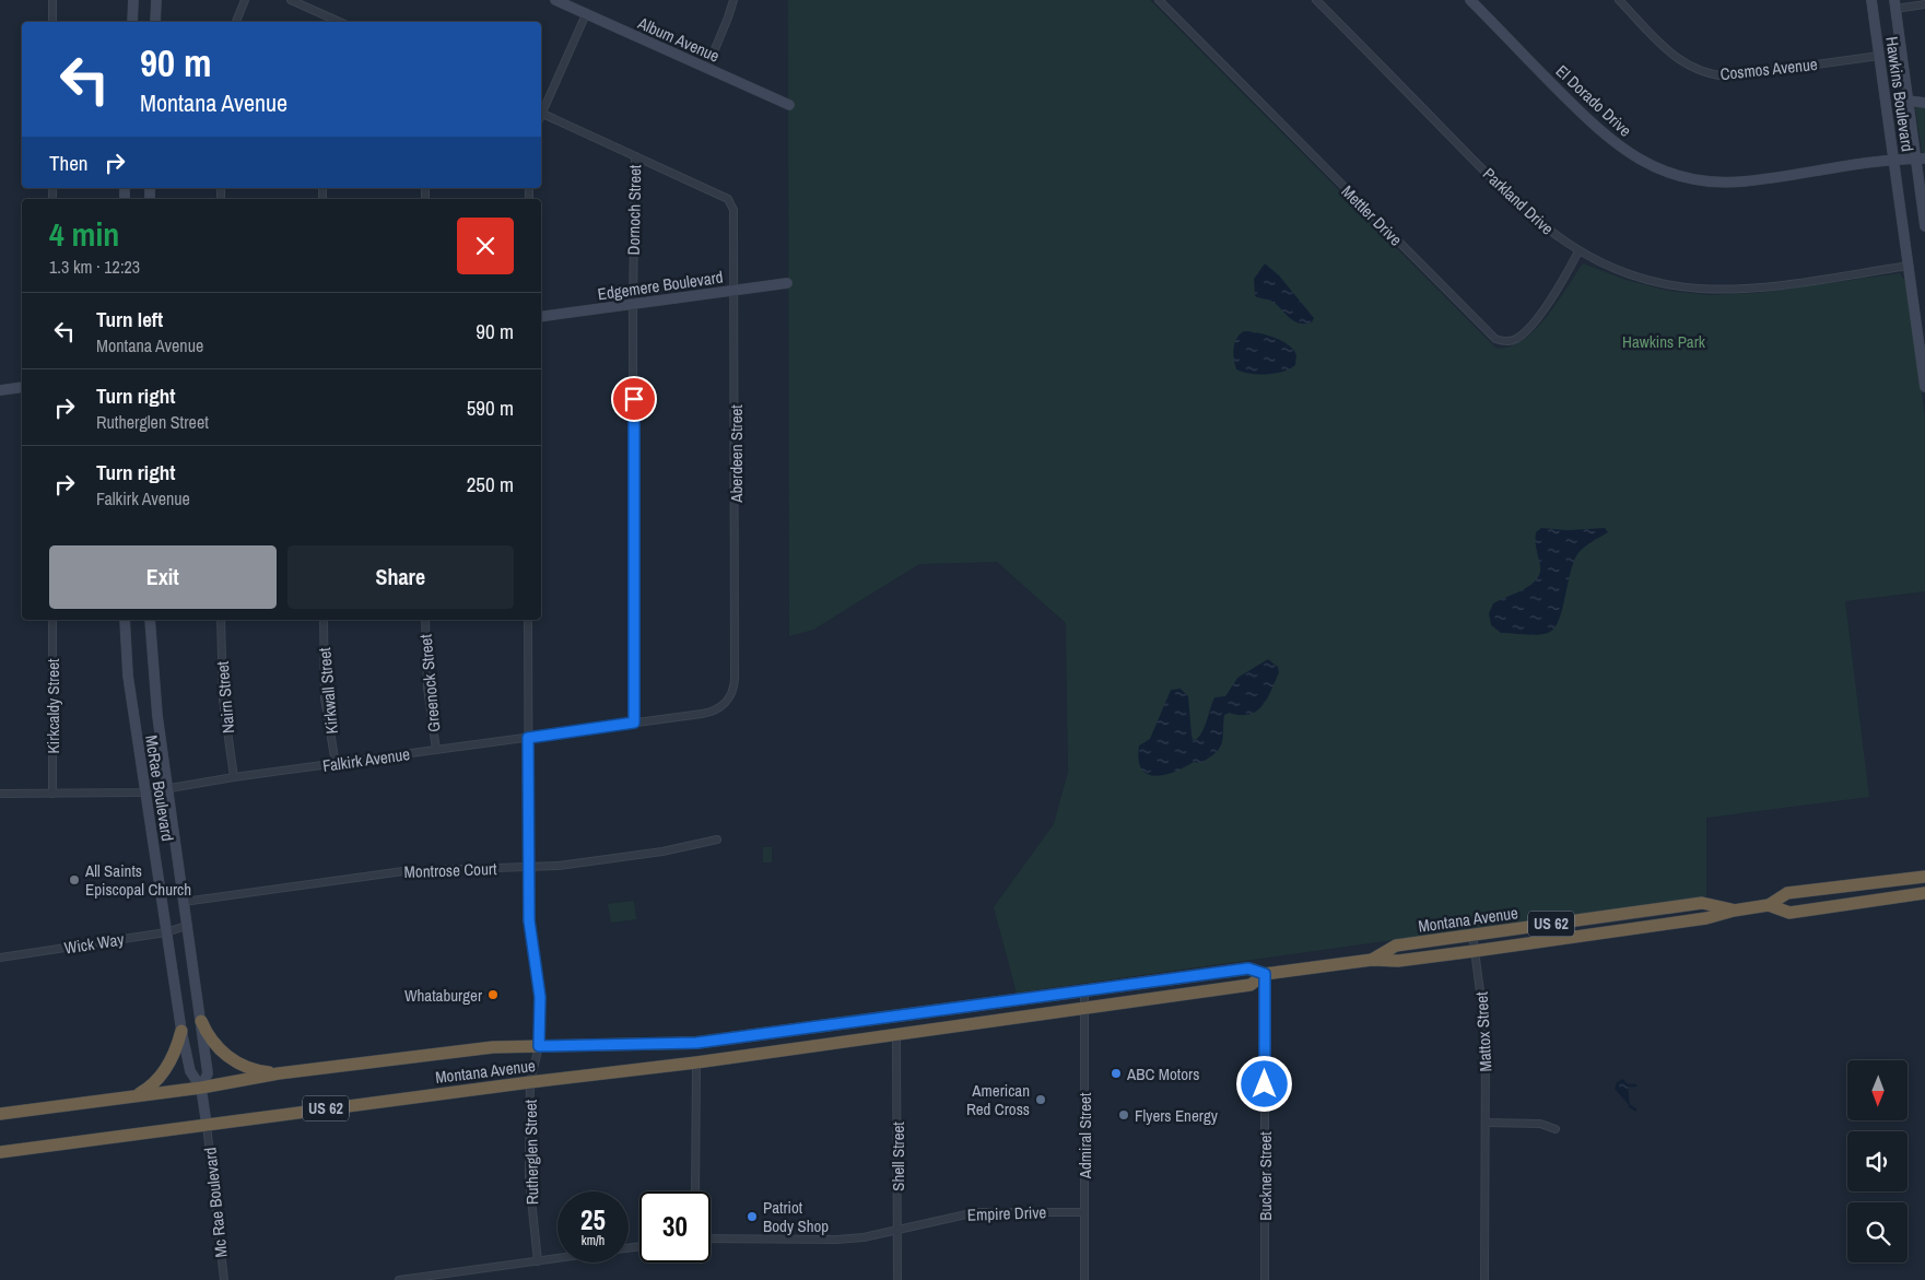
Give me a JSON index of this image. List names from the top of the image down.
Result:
{
  "streets": {
    "highway": ["Montana Avenue", "US 62"],
    "main road": [
      "Album Avenue",
      "Hawkins Boulevard",
      "El Dorado Drive",
      "Edgemere Boulevard",
      "McRae Boulevard"
    ],
    "street": [
      "Cosmos Avenue",
      "Parkland Drive",
      "Dornoch Street",
      "Mettler Drive",
      "Aberdeen Street",
      "Greenock Street",
      "Kirkwall Street",
      "Nairn Street",
      "Kirkcaldy Street",
      "Falkirk Avenue",
      "Montrose Court",
      "Wick Way",
      "Mattox Street",
      "Admiral Street",
      "Rutherglen Street",
      "Shell Street",
      "Buckner Street",
      "Mc Rae Boulevard",
      "Empire Drive"
    ]
  },
  "crossings": [
    ["Cosmos Avenue", "Hawkins Boulevard"],
    ["Hawkins Boulevard", "El Dorado Drive"],
    ["Hawkins Boulevard", "Parkland Drive"],
    ["Parkland Drive", "Mettler Drive"],
    ["Dornoch Street", "Edgemere Boulevard"],
    ["Dornoch Street", "Aberdeen Street"],
    ["Dornoch Street", "Falkirk Avenue"],
    ["Edgemere Boulevard", "Aberdeen Street"],
    ["Aberdeen Street", "Falkirk Avenue"],
    ["Greenock Street", "Falkirk Avenue"],
    ["Kirkwall Street", "Falkirk Avenue"],
    ["Nairn Street", "Falkirk Avenue"],
    ["Kirkcaldy Street", "Falkirk Avenue"],
    ["Falkirk Avenue", "McRae Boulevard"],
    ["Falkirk Avenue", "Rutherglen Street"],
    ["McRae Boulevard", "Montrose Court"],
    ["McRae Boulevard", "Montana Avenue"],
    ["McRae Boulevard", "Wick Way"],
    ["McRae Boulevard", "Mc Rae Boulevard"],
    ["Montrose Court", "Rutherglen Street"],
    ["Montana Avenue", "Mattox Street"],
    ["Montana Avenue", "Admiral Street"],
    ["Montana Avenue", "Rutherglen Street"],
    ["Montana Avenue", "Shell Street"],
    ["Montana Avenue", "Buckner Street"],
    ["Montana Avenue", "Mc Rae Boulevard"],
    ["Admiral Street", "Empire Drive"],
    ["Shell Street", "Empire Drive"]
  ],
  "parks": ["Hawkins Park"],
  "places": [
    "All Saints Episcopal Church",
    "Whataburger",
    "ABC Motors",
    "American Red Cross",
    "Flyers Energy",
    "Patriot Body Shop"
  ],
  "north": "bottom",
  "page": {
    "turn": ["90 m", "Montana Avenue"],
    "then": "Then",
    "heading": ["4 min", "1.3 km · 12:23"],
    "list": [
      {
        "name": "Turn left",
        "note": "Montana Avenue",
        "value": "90 m"
      },
      {
        "name": "Turn right",
        "note": "Rutherglen Street",
        "value": "590 m"
      },
      {
        "name": "Turn right",
        "note": "Falkirk Avenue",
        "value": "250 m"
      }
    ],
    "buttons": ["Exit", "Share"],
    "speed": "25 km/h",
    "limit": "30"
  }
}
